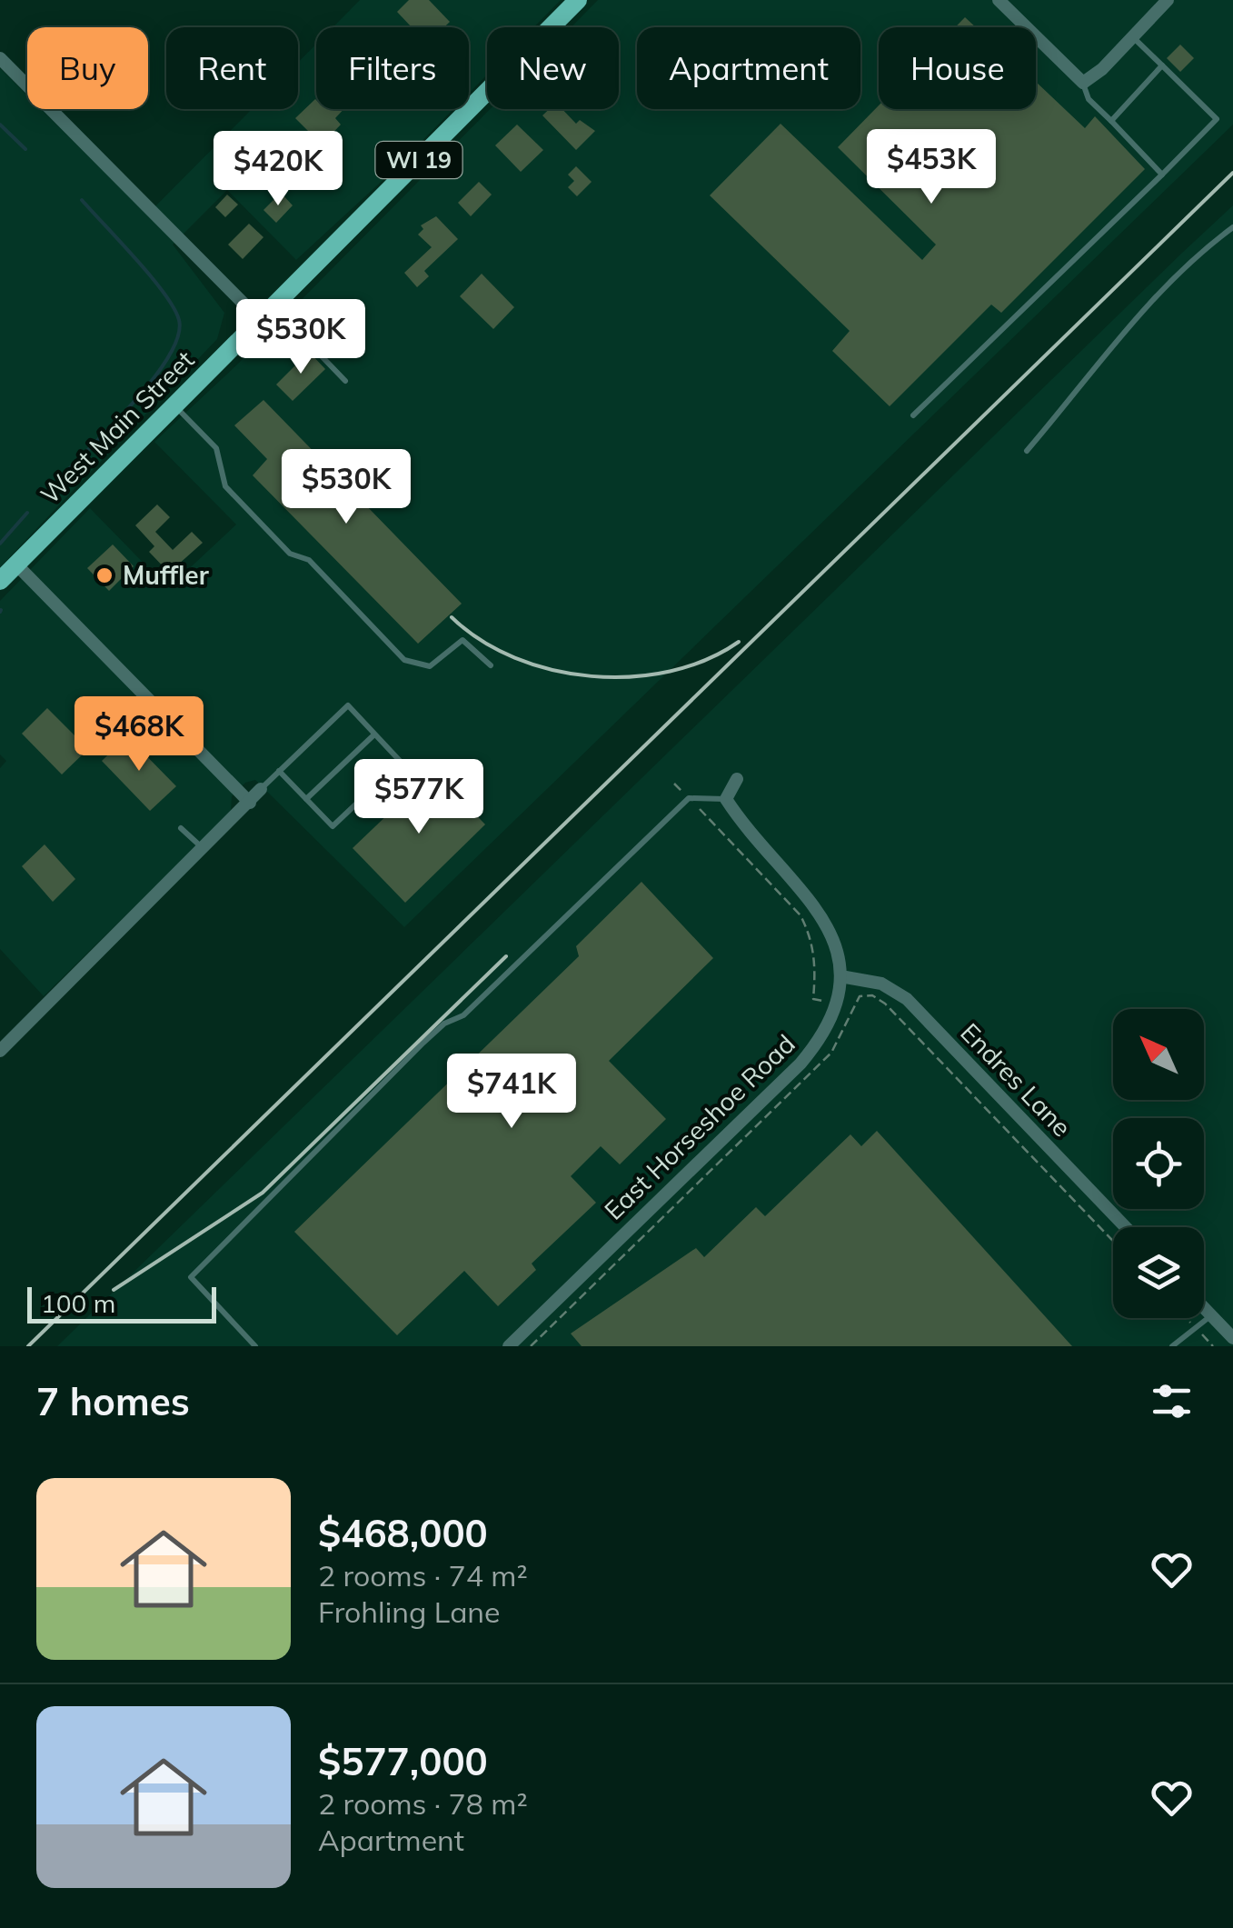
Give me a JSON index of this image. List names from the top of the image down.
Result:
{
  "streets": {
    "main road": ["WI 19", "West Main Street"],
    "street": ["Endres Lane", "East Horseshoe Road"]
  },
  "crossings": [
    ["Endres Lane", "East Horseshoe Road"]
  ],
  "places": ["Muffler"],
  "scale_bar": "100 m",
  "north": "top left",
  "page": {
    "chip": [
      "Buy",
      "Rent",
      "Filters",
      "New",
      "Apartment",
      "House"
    ],
    "price": [
      "$453K",
      "$420K",
      "$530K",
      "$530K",
      "$468K",
      "$577K",
      "$741K"
    ],
    "scale": "100 m",
    "heading": "7 homes",
    "list": [
      {
        "name": "$468,000",
        "note": "2 rooms · 74 m² · Frohling Lane"
      },
      {
        "name": "$577,000",
        "note": "2 rooms · 78 m² · Apartment"
      }
    ]
  }
}
